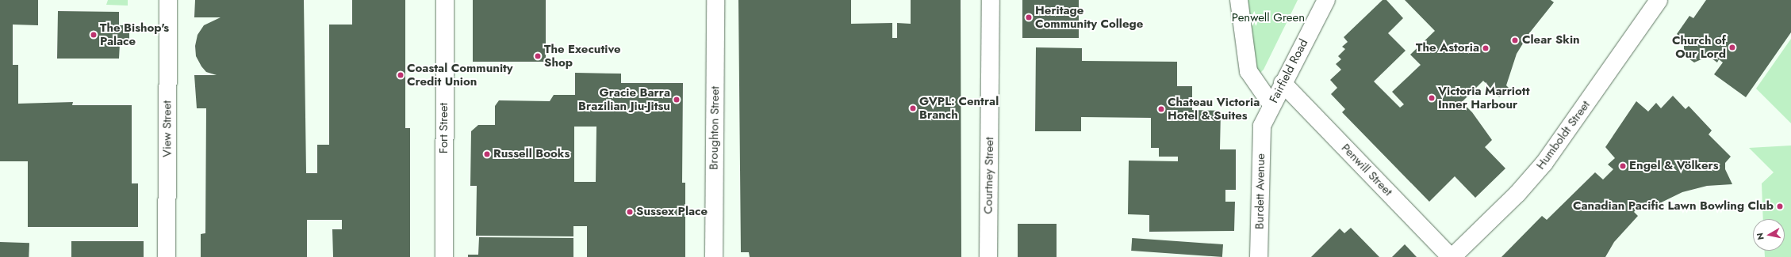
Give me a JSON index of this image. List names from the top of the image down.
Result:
{
  "streets": {
    "street": [
      "Fairfield Road",
      "Fort Street",
      "Broughton Street",
      "View Street",
      "Humboldt Street",
      "Penwill Street",
      "Courtney Street",
      "Burdett Avenue"
    ]
  },
  "crossings": [
    ["Fairfield Road", "Penwill Street"],
    ["Fairfield Road", "Burdett Avenue"],
    ["Humboldt Street", "Penwill Street"]
  ],
  "parks": ["Penwell Green"],
  "places": [
    "Heritage Community College",
    "The Bishop's Palace",
    "Clear Skin",
    "Church of Our Lord",
    "The Astoria",
    "The Executive Shop",
    "Coastal Community Credit Union",
    "Victoria Marriott Inner Harbour",
    "Gracie Barra Brazilian Jiu-Jitsu",
    "GVPL: Central Branch",
    "Chateau Victoria Hotel & Suites",
    "Russell Books",
    "Engel & Völkers",
    "Canadian Pacific Lawn Bowling Club",
    "Sussex Place"
  ],
  "north": "left"
}
